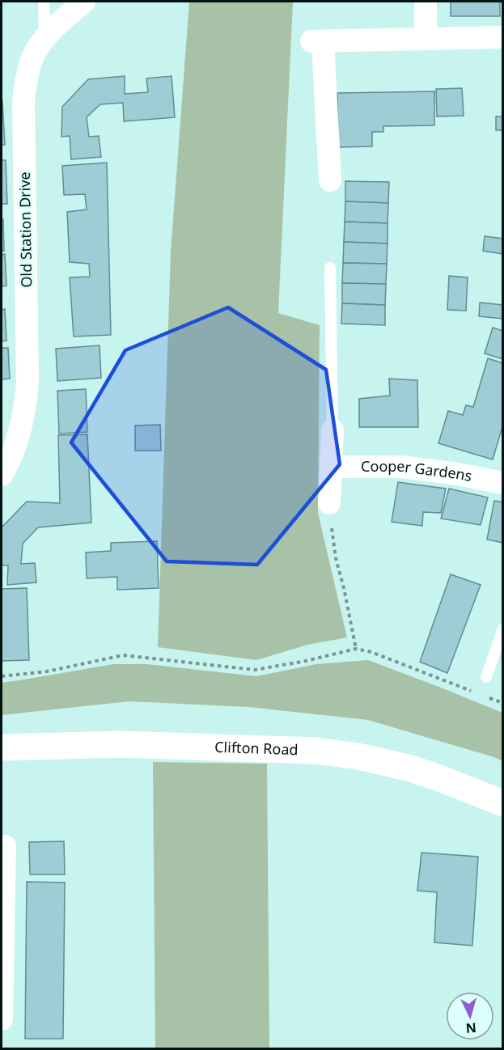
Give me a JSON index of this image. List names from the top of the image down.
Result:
{
  "streets": {
    "street": ["Old Station Drive", "Cooper Gardens", "Clifton Road"]
  },
  "north": "bottom"
}
